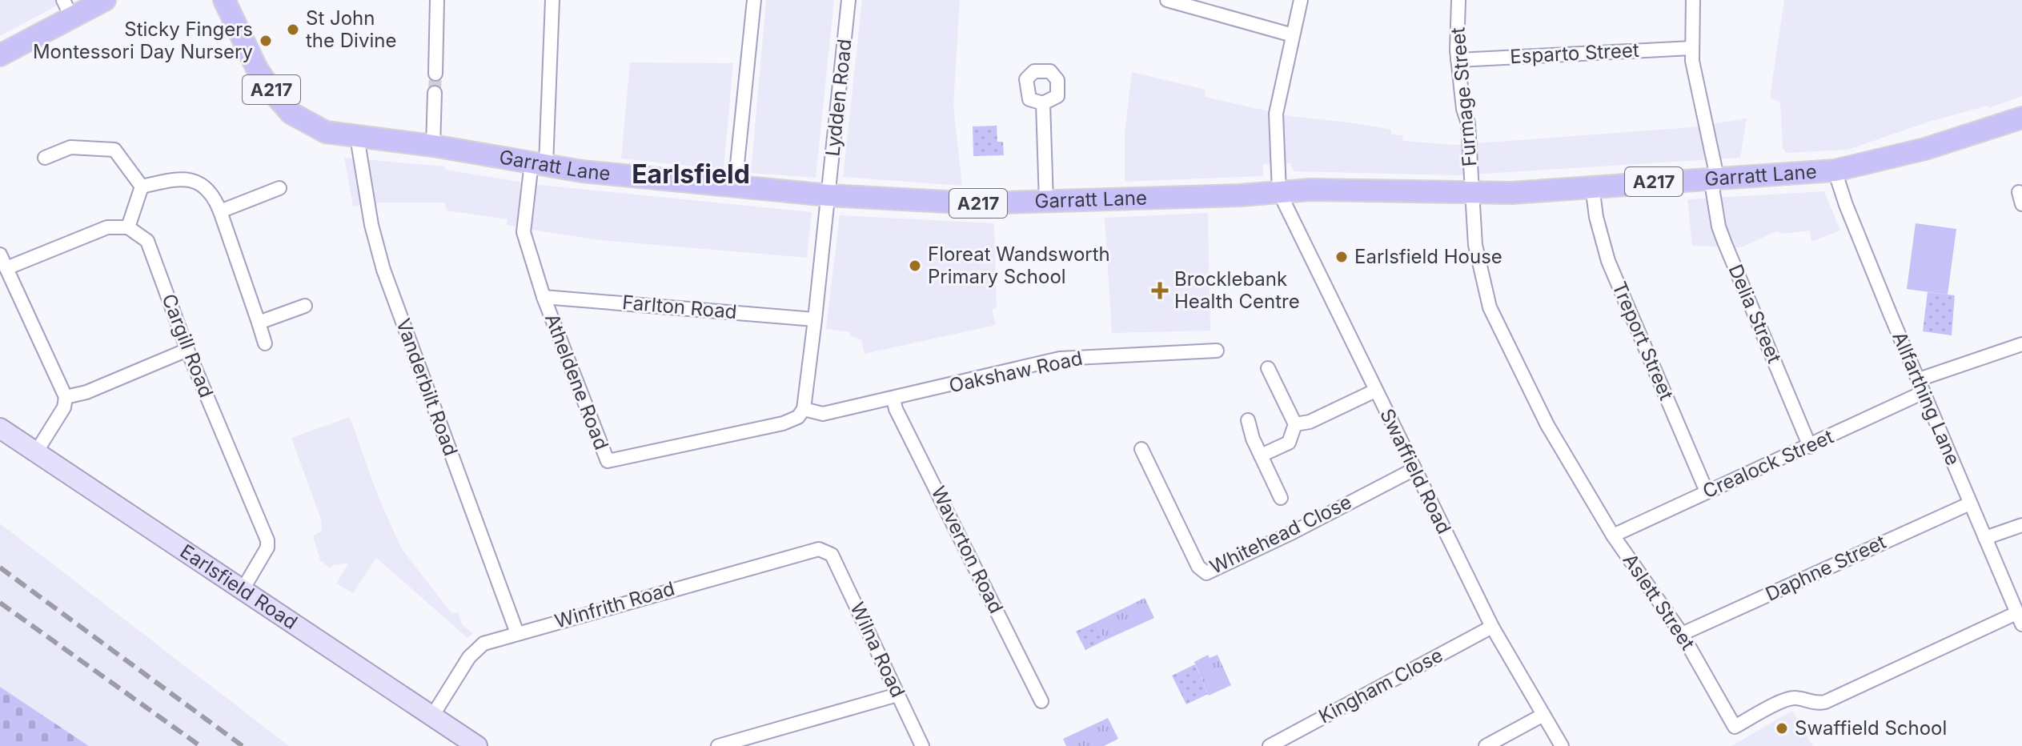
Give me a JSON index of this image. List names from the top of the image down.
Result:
{
  "streets": {
    "main road": ["A217", "Garratt Lane", "Earlsfield Road"],
    "street": [
      "Esparto Street",
      "Furmage Street",
      "Lydden Road",
      "Farlton Road",
      "Delia Street",
      "Treport Street",
      "Cargill Road",
      "Oakshaw Road",
      "Atheldene Road",
      "Vanderbilt Road",
      "Allfarthing Lane",
      "Crealock Street",
      "Swaffield Road",
      "Whitehead Close",
      "Waverton Road",
      "Daphne Street",
      "Aslett Street",
      "Winfrith Road",
      "Wilna Road",
      "Kingham Close"
    ]
  },
  "crossings": [
    ["Esparto Street", "Furmage Street"],
    ["Esparto Street", "Delia Street"],
    ["Furmage Street", "Garratt Lane"],
    ["Furmage Street", "Aslett Street"],
    ["Lydden Road", "Garratt Lane"],
    ["Garratt Lane", "Delia Street"],
    ["Garratt Lane", "Treport Street"],
    ["Garratt Lane", "Atheldene Road"],
    ["Garratt Lane", "Vanderbilt Road"],
    ["Garratt Lane", "Allfarthing Lane"],
    ["Garratt Lane", "Swaffield Road"],
    ["Garratt Lane", "Aslett Street"],
    ["Farlton Road", "Atheldene Road"],
    ["Delia Street", "Crealock Street"],
    ["Treport Street", "Crealock Street"],
    ["Cargill Road", "Earlsfield Road"],
    ["Oakshaw Road", "Waverton Road"],
    ["Vanderbilt Road", "Winfrith Road"],
    ["Allfarthing Lane", "Crealock Street"],
    ["Allfarthing Lane", "Daphne Street"],
    ["Allfarthing Lane", "Aslett Street"],
    ["Crealock Street", "Aslett Street"],
    ["Swaffield Road", "Whitehead Close"],
    ["Swaffield Road", "Kingham Close"],
    ["Daphne Street", "Aslett Street"],
    ["Earlsfield Road", "Winfrith Road"],
    ["Winfrith Road", "Wilna Road"]
  ],
  "districts": ["Earlsfield"],
  "places": {
    "other": [
      "St John the Divine",
      "Sticky Fingers Montessori Day Nursery",
      "Earlsfield House",
      "Floreat Wandsworth Primary School",
      "Swaffield School"
    ],
    "health": ["Brocklebank Health Centre"]
  }
}
